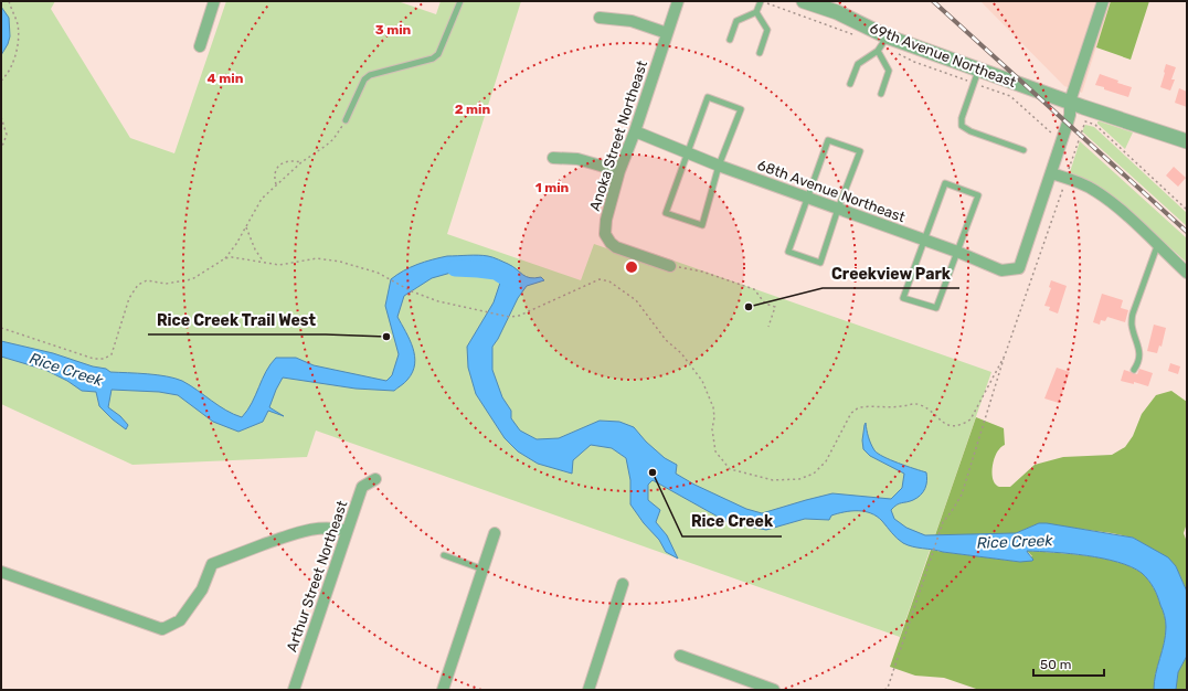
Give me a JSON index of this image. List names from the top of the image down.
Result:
{
  "streets": {
    "street": [
      "69th Avenue Northeast",
      "Anoka Street Northeast",
      "68th Avenue Northeast",
      "Arthur Street Northeast"
    ]
  },
  "crossings": [
    ["Anoka Street Northeast", "68th Avenue Northeast"]
  ],
  "water": ["Rice Creek"],
  "places": ["Creekview Park", "Rice Creek Trail West", "Rice Creek"],
  "scale_bar": "50 m",
  "rings": [
    "3 min",
    "4 min",
    "2 min",
    "1 min"
  ]
}
